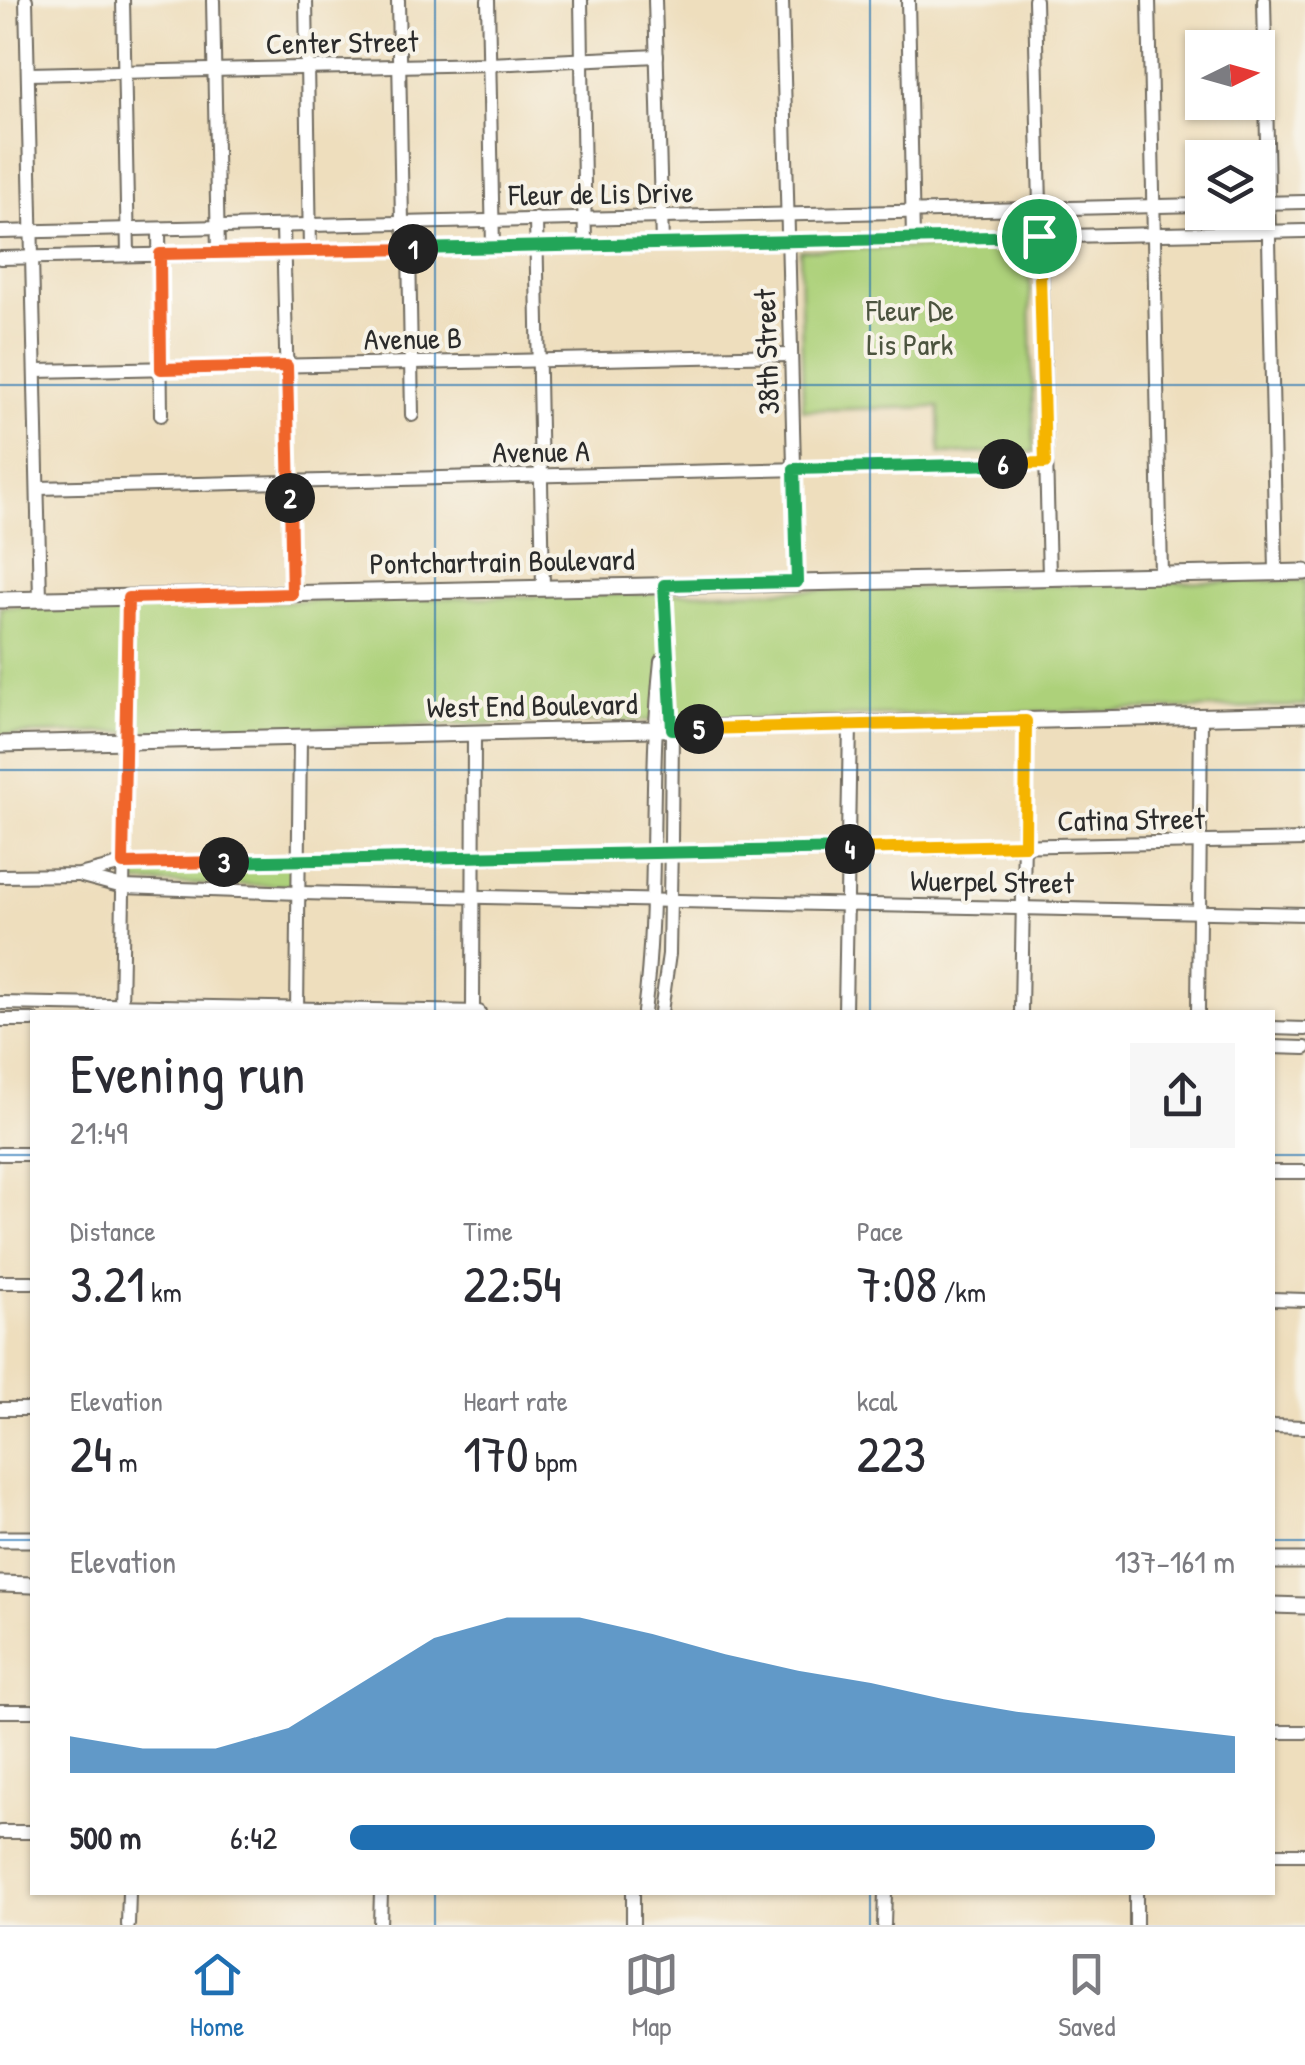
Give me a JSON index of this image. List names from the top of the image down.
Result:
{
  "streets": {
    "main road": ["Pontchartrain Boulevard", "West End Boulevard"],
    "street": [
      "Center Street",
      "Fleur de Lis Drive",
      "Avenue B",
      "38th Street",
      "Avenue A",
      "Catina Street",
      "Wuerpel Street"
    ]
  },
  "crossings": [
    ["Fleur de Lis Drive", "38th Street"],
    ["Avenue B", "38th Street"],
    ["38th Street", "Avenue A"],
    ["38th Street", "Pontchartrain Boulevard"],
    ["Catina Street", "Wuerpel Street"]
  ],
  "parks": ["Fleur De Lis Park"],
  "north": "right",
  "page": {
    "pins": [
      "1",
      "6",
      "2",
      "5",
      "4",
      "3"
    ],
    "heading": ["Evening run", "21:49"],
    "stats": [
      ["Distance", "3.21 km"],
      ["Time", "22:54"],
      ["Pace", "7:08 /km"],
      ["Elevation", "24 m"],
      ["Heart rate", "170 bpm"],
      ["kcal", "223"]
    ],
    "chart": ["Elevation", "137–161 m"],
    "list": [
      {
        "name": "500 m",
        "note": "6:42"
      }
    ],
    "tabs": ["Home", "Map", "Saved"]
  }
}
